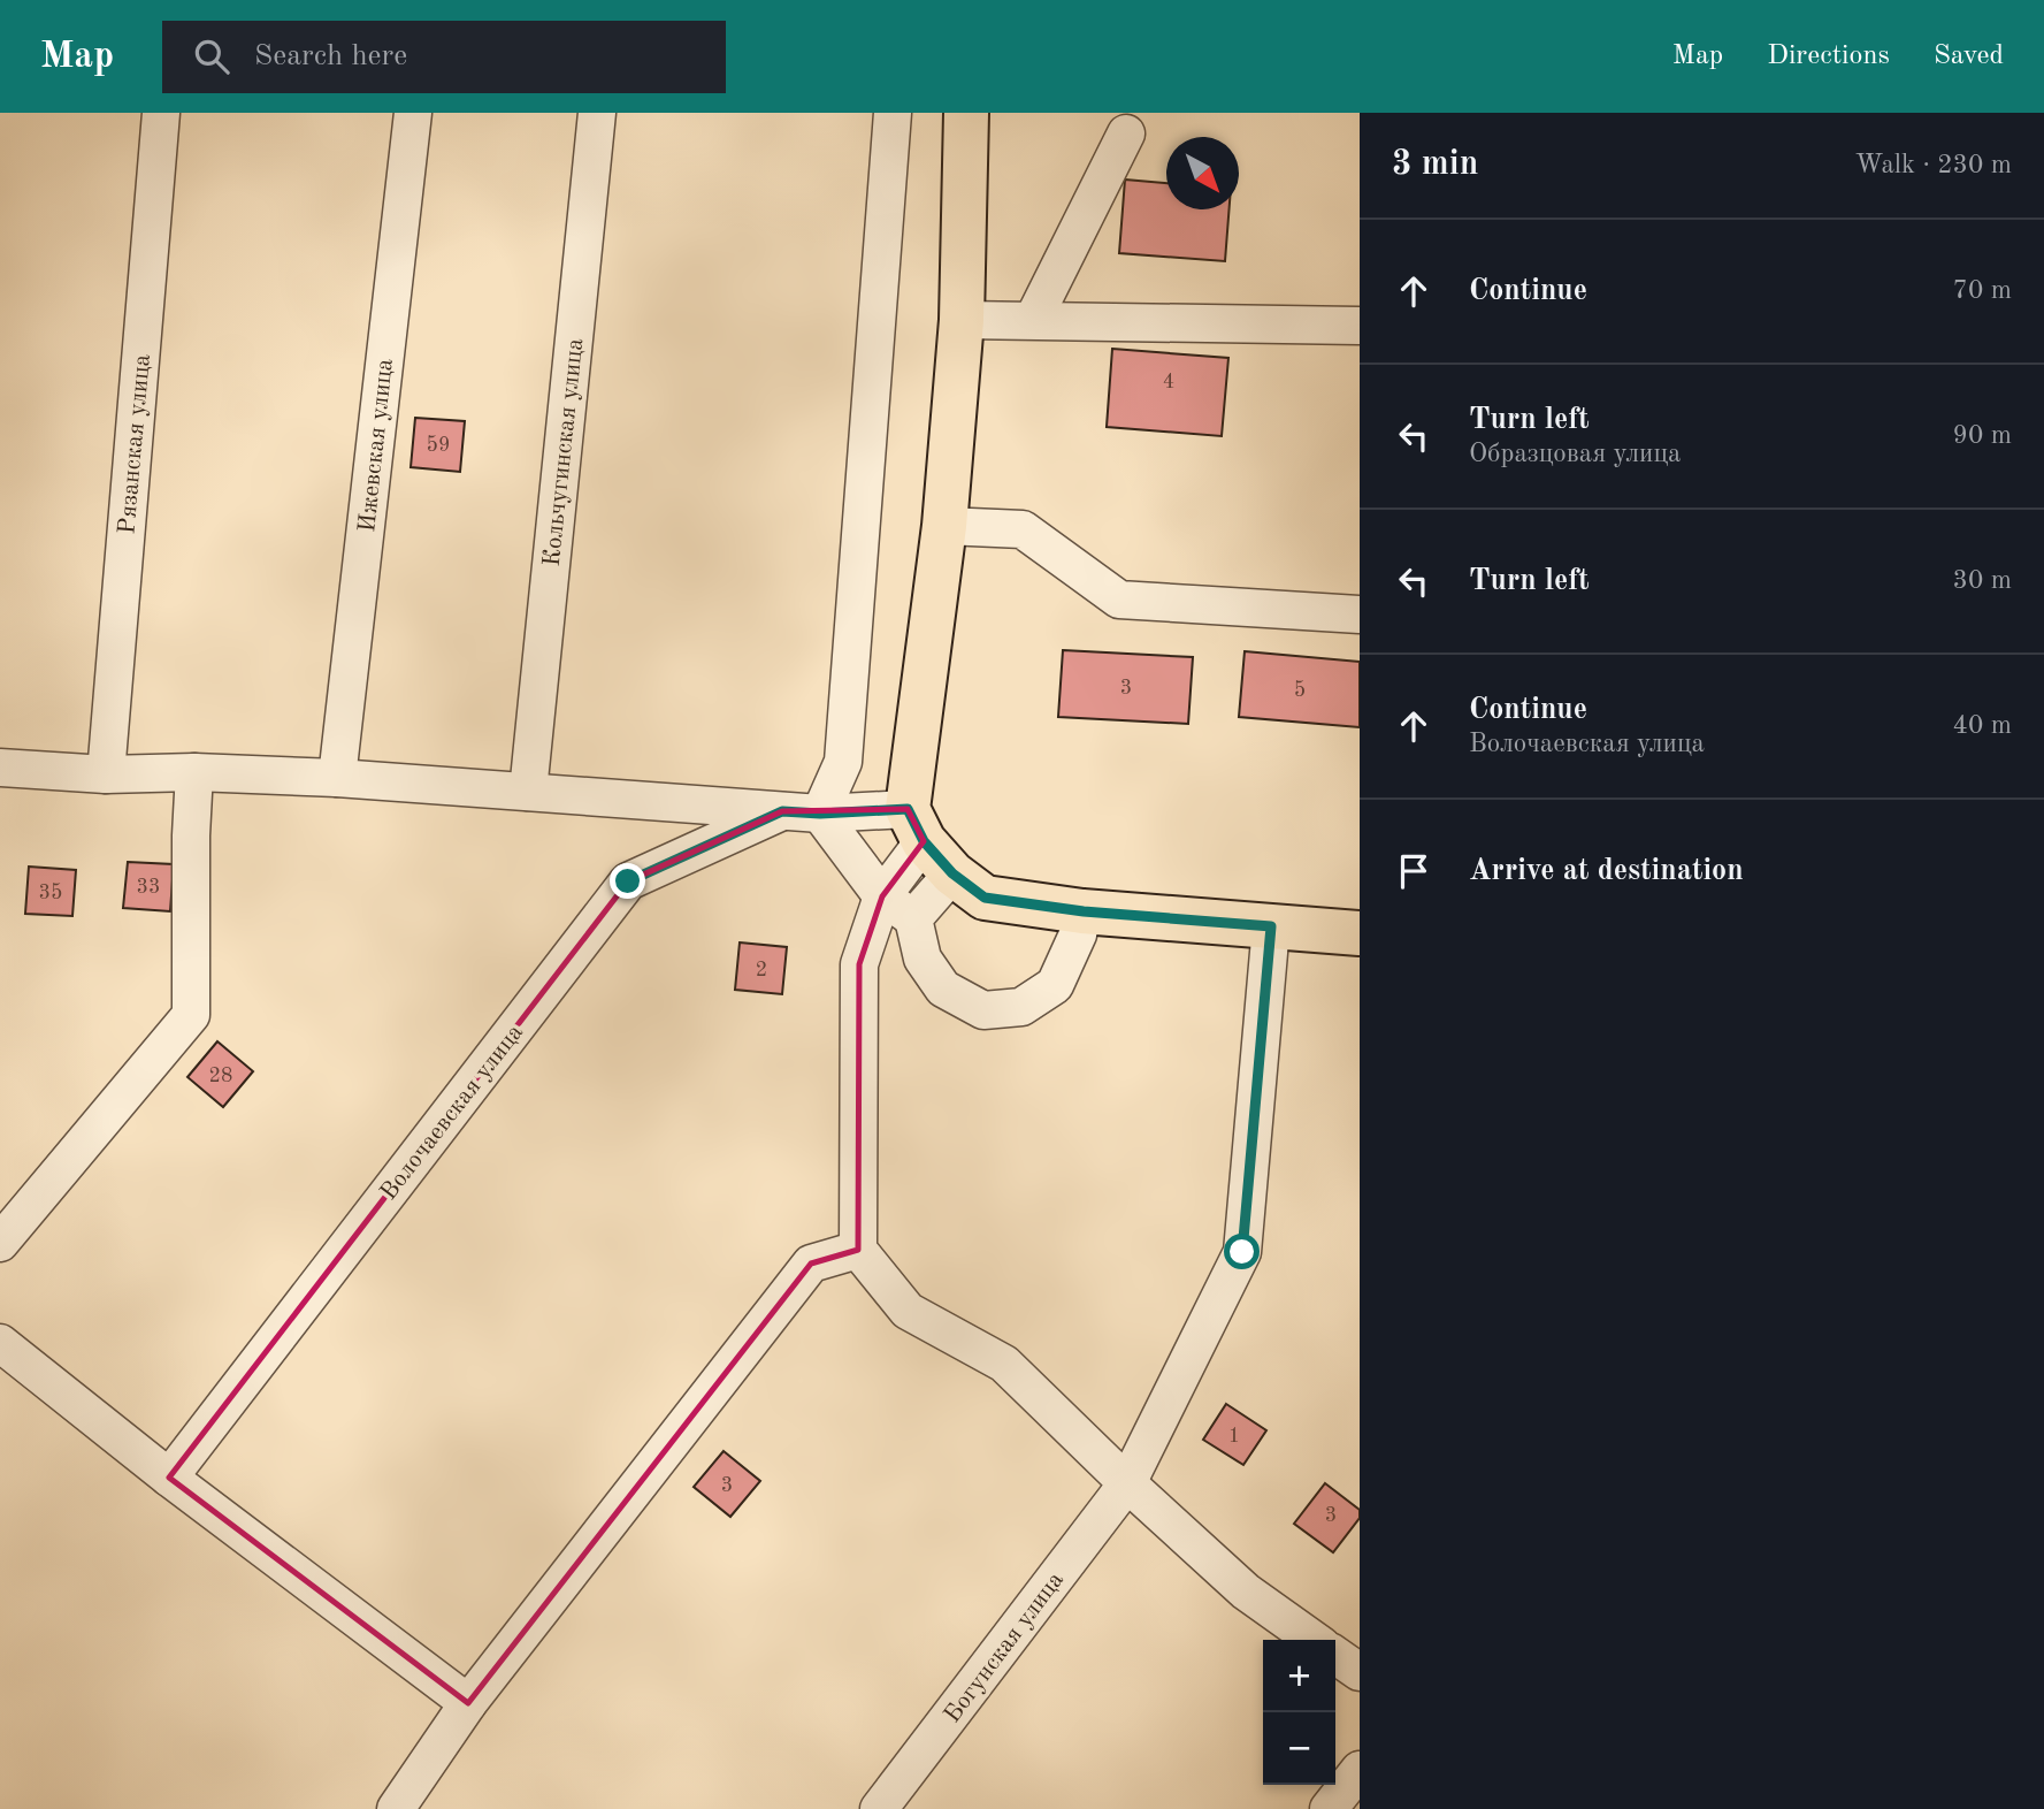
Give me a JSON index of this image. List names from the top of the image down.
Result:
{
  "streets": {
    "street": [
      "Рязанская улица",
      "Ижевская улица",
      "Кольчугинская улица",
      "Волочаевская улица",
      "Богунская улица"
    ]
  },
  "house_numbers": [
    "4",
    "59",
    "3",
    "5",
    "33",
    "35",
    "2",
    "28",
    "1",
    "3",
    "3"
  ],
  "north": "bottom right",
  "page": {
    "header": "Map",
    "search": "Search here",
    "nav": ["Map", "Directions", "Saved"],
    "heading": ["3 min", "Walk · 230 m"],
    "list": [
      ["Continue", "70 m"],
      ["Turn left", "Образцовая улица", "90 m"],
      ["Turn left", "30 m"],
      ["Continue", "Волочаевская улица", "40 m"],
      "Arrive at destination"
    ],
    "map_buttons": ["+", "−"]
  }
}
